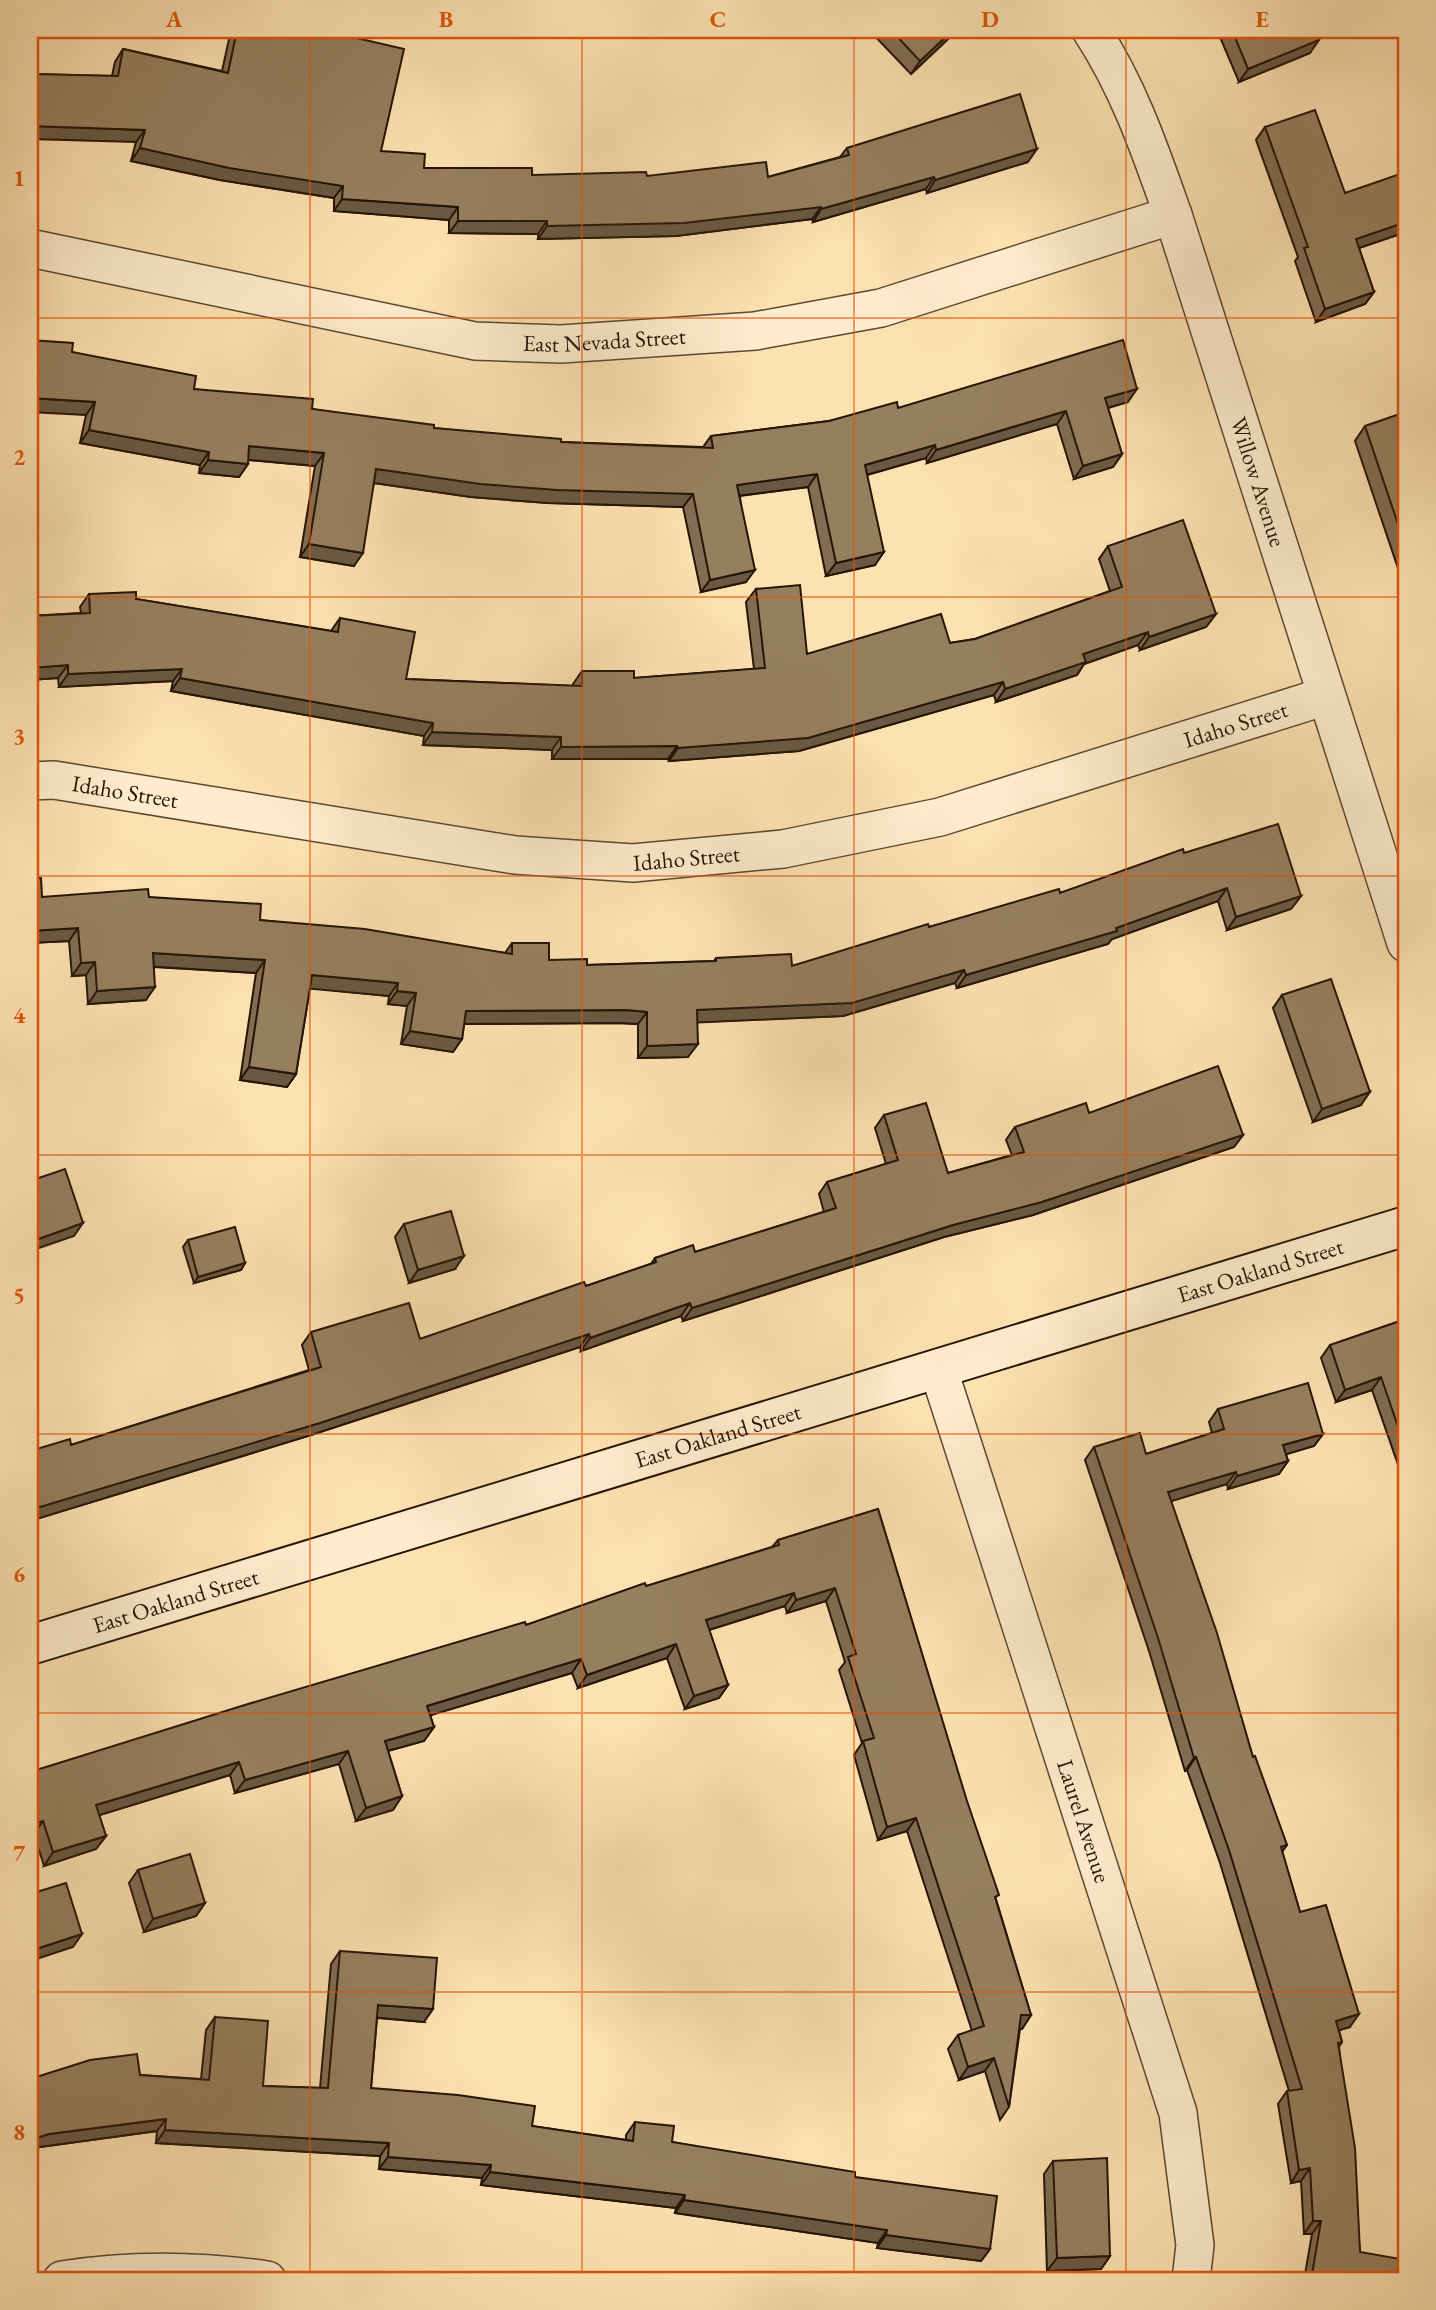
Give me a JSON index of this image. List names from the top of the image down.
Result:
{
  "streets": {
    "street": [
      "East Nevada Street",
      "Willow Avenue",
      "Idaho Street",
      "East Oakland Street",
      "Laurel Avenue"
    ]
  },
  "crossings": [
    ["East Nevada Street", "Willow Avenue"],
    ["Willow Avenue", "Idaho Street"],
    ["East Oakland Street", "Laurel Avenue"]
  ],
  "grid": {
    "columns": [
      "A",
      "B",
      "C",
      "D",
      "E"
    ],
    "rows": [
      "1",
      "2",
      "3",
      "4",
      "5",
      "6",
      "7",
      "8"
    ]
  }
}
